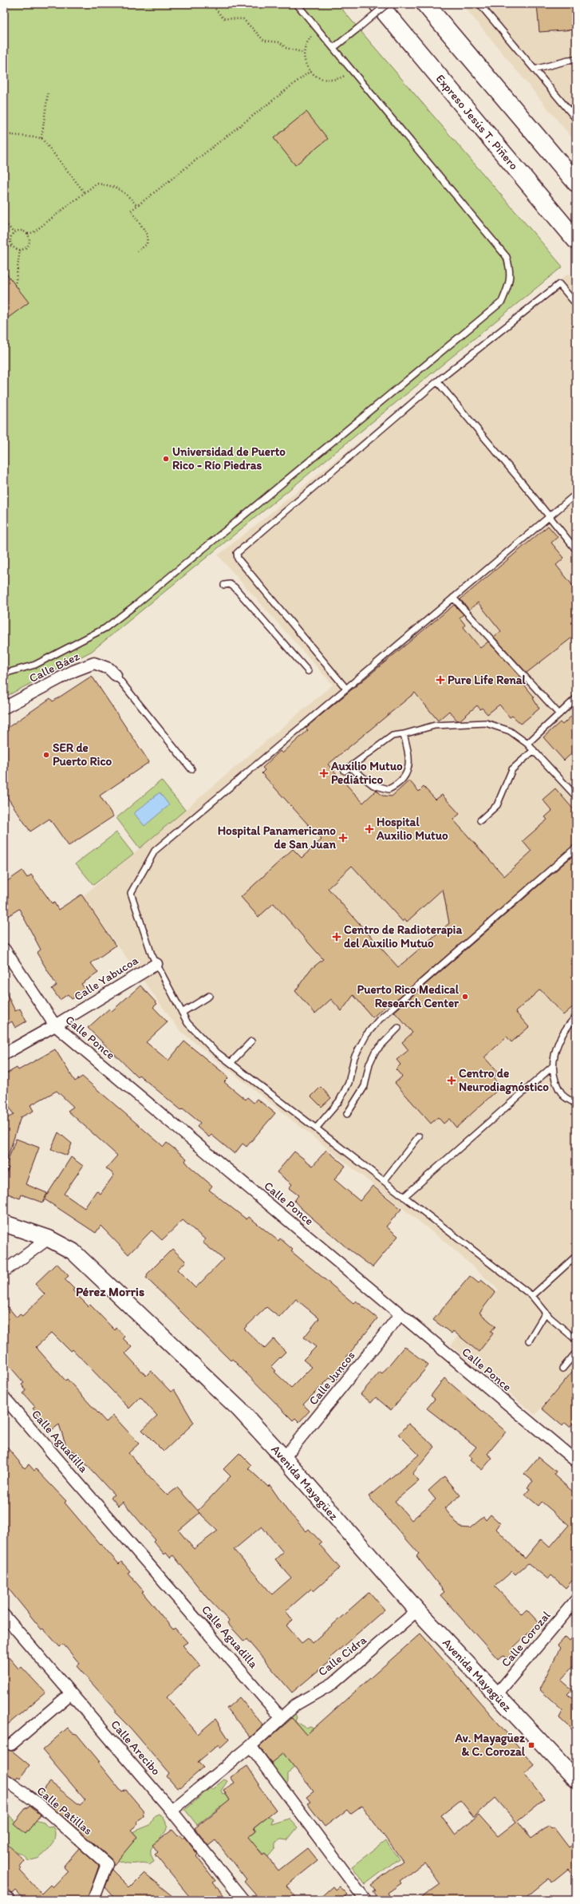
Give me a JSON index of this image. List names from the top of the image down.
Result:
{
  "streets": {
    "highway": ["Expreso Jesús T. Piñero"],
    "street": [
      "Calle Báez",
      "Calle Yabucoa",
      "Calle Ponce",
      "Calle Juncos",
      "Calle Aguadilla",
      "Avenida Mayagüez",
      "Calle Corozal",
      "Calle Cidra",
      "Calle Arecibo",
      "Calle Patillas"
    ]
  },
  "crossings": [
    ["Calle Yabucoa", "Calle Ponce"],
    ["Calle Ponce", "Calle Juncos"],
    ["Calle Juncos", "Avenida Mayagüez"],
    ["Calle Aguadilla", "Calle Cidra"],
    ["Avenida Mayagüez", "Calle Corozal"],
    ["Avenida Mayagüez", "Calle Cidra"]
  ],
  "districts": ["Pérez Morris"],
  "places": {
    "other": ["Universidad de Puerto Rico - Río Piedras", "SER de Puerto Rico", "Puerto Rico Medical Research Center"],
    "health": [
      "Pure Life Renal",
      "Auxilio Mutuo Pediátrico",
      "Hospital Auxilio Mutuo",
      "Hospital Panamericano de San Juan",
      "Centro de Radioterapia del Auxilio Mutuo",
      "Centro de Neurodiagnóstico"
    ],
    "transit": ["Av. Mayagüez & C. Corozal"]
  }
}
